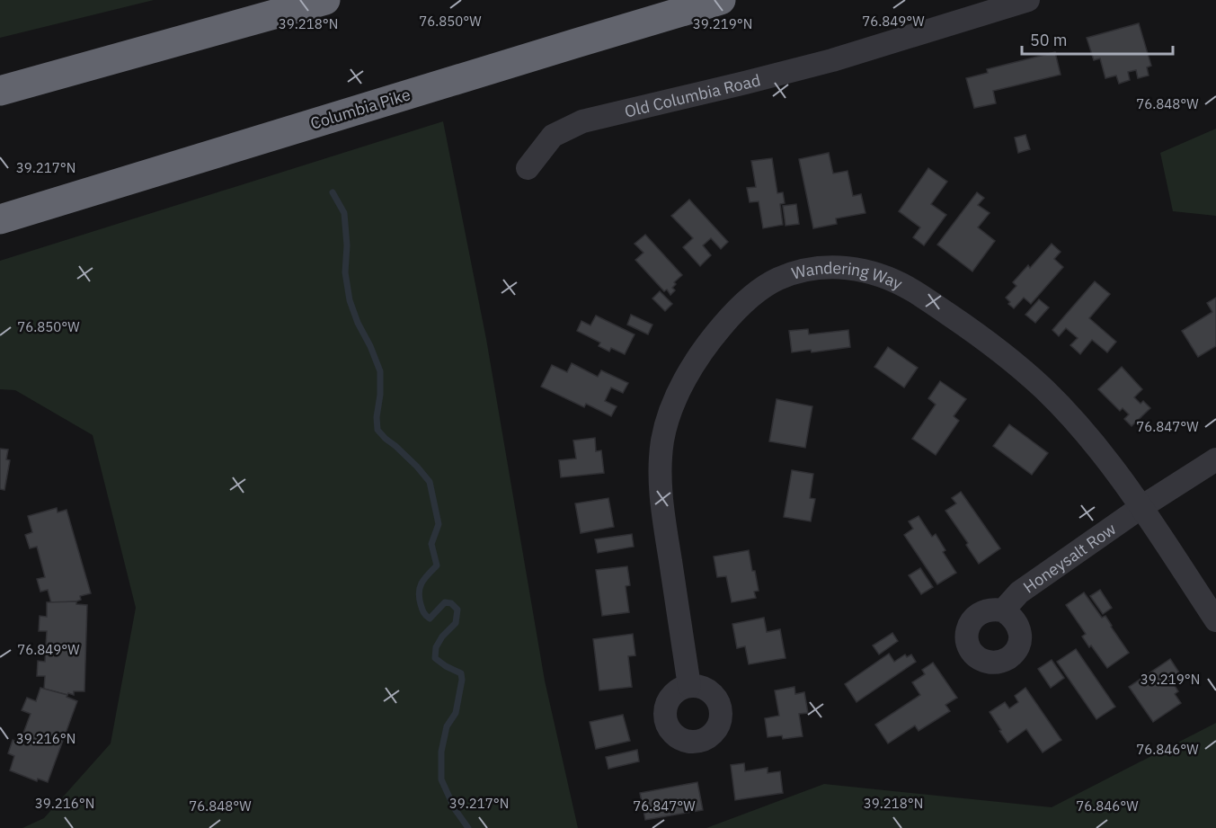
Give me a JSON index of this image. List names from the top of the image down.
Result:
{
  "streets": {
    "highway": ["Columbia Pike"],
    "street": ["Old Columbia Road", "Wandering Way", "Honeysalt Row"]
  },
  "crossings": [
    ["Wandering Way", "Honeysalt Row"]
  ],
  "scale_bar": "50 m",
  "coordinates": [
    "76.850°W",
    "76.849°W",
    "39.218°N",
    "39.219°N",
    "76.848°W",
    "39.217°N",
    "76.847°W",
    "39.216°N",
    "76.846°W"
  ]
}
